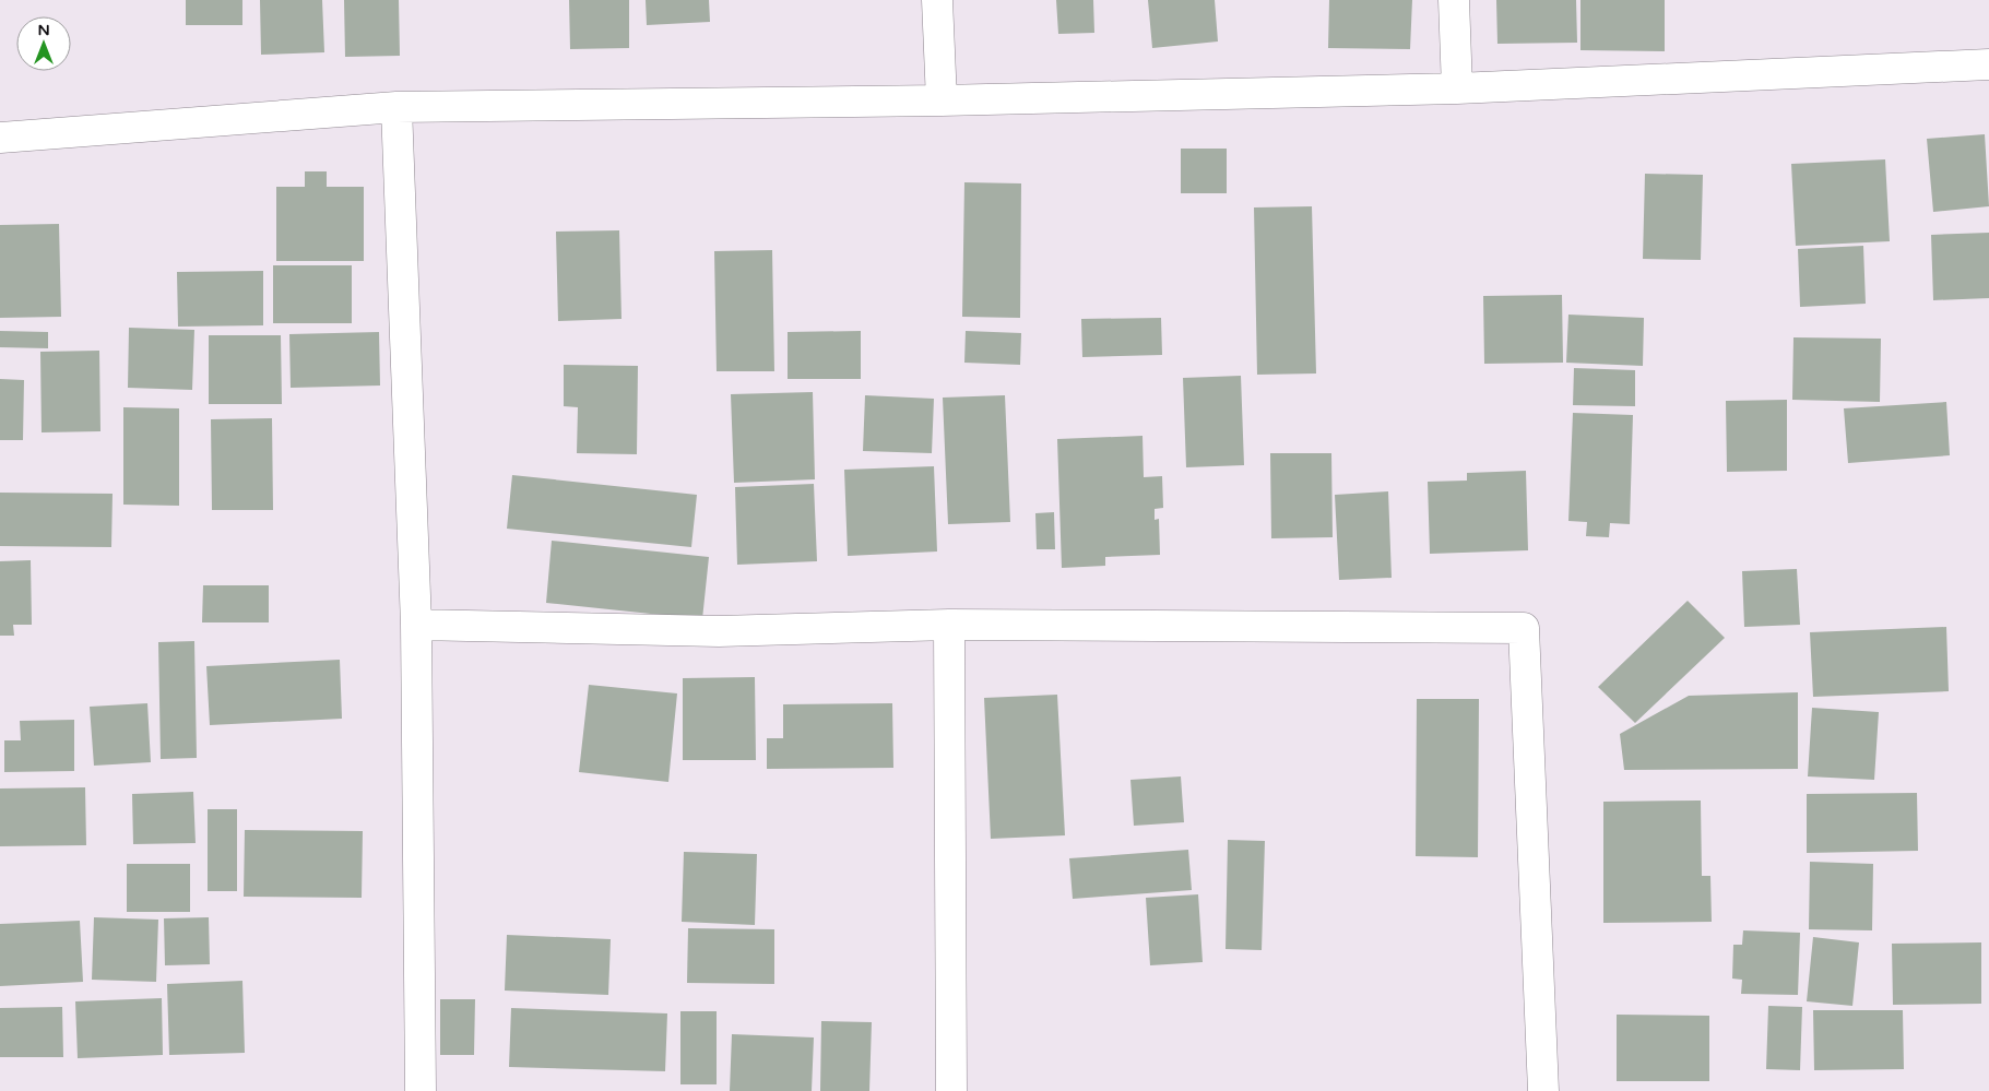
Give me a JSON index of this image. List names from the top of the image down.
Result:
{
  "north": "top"
}
